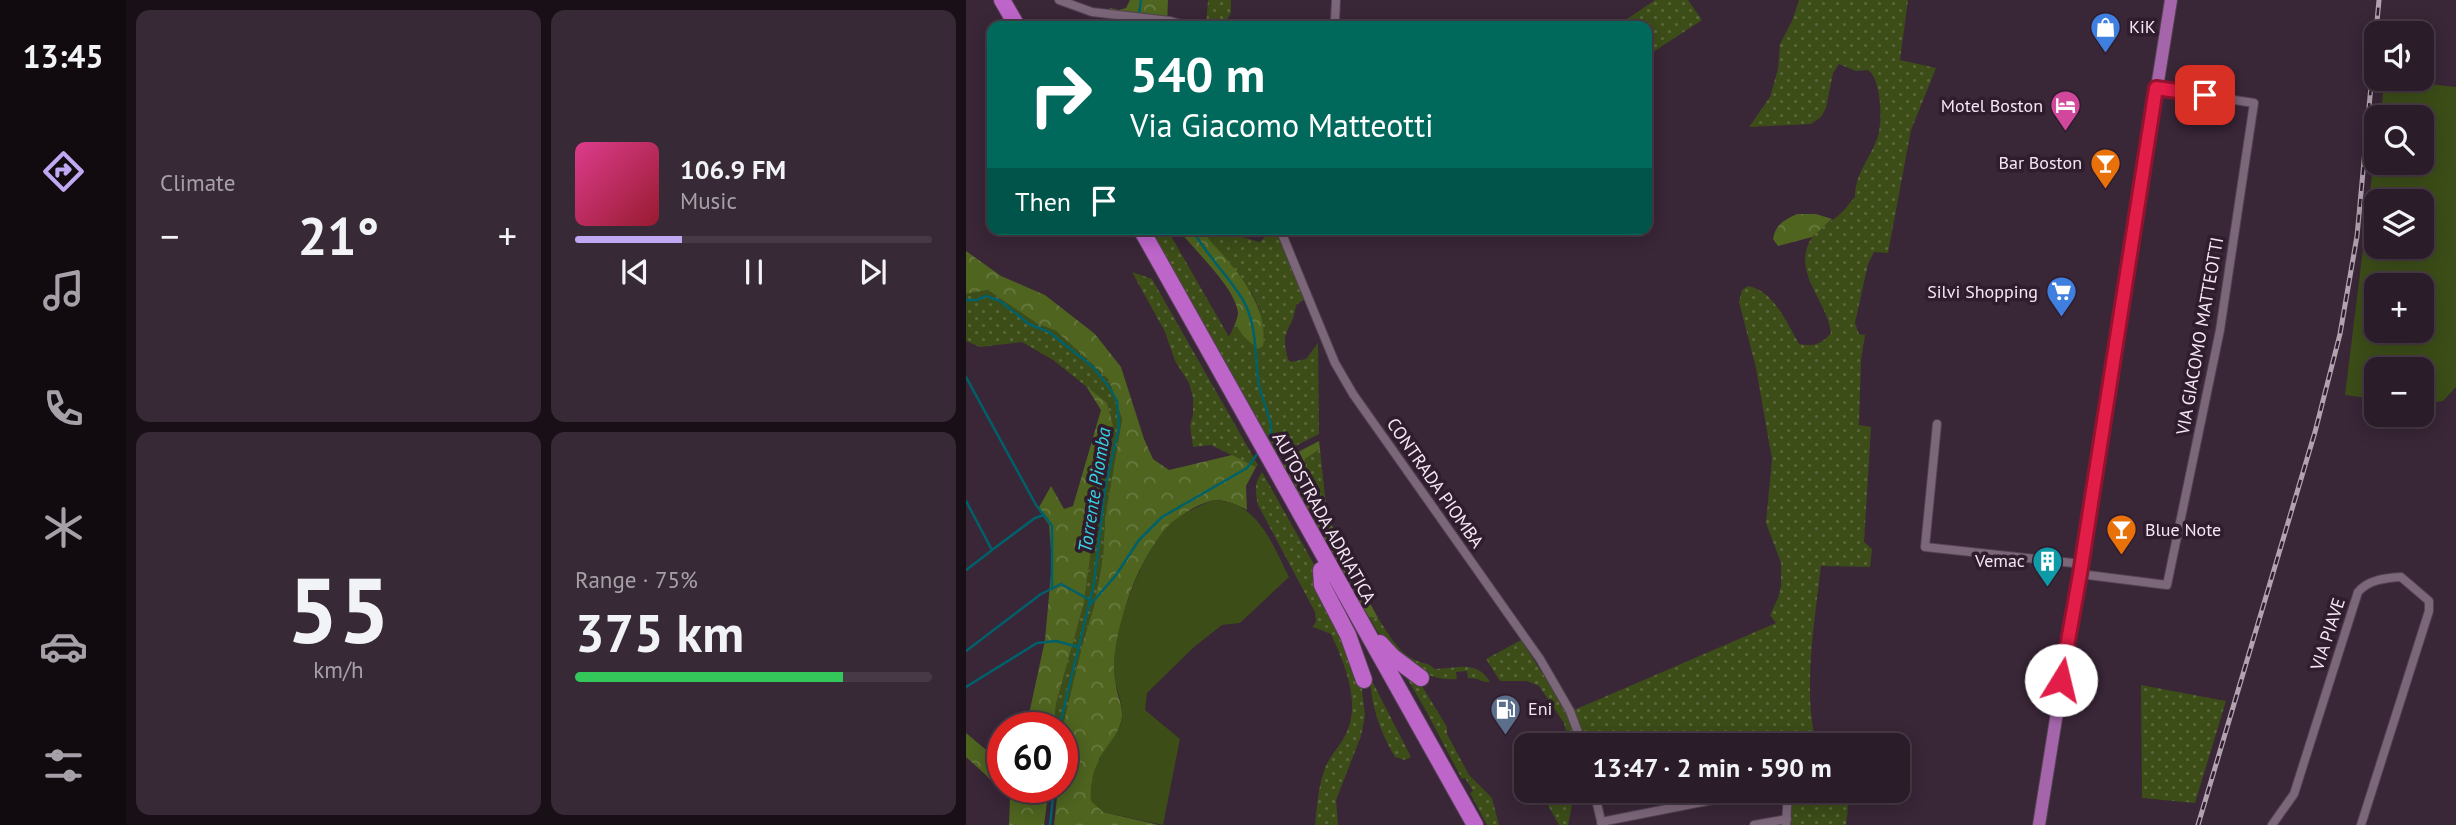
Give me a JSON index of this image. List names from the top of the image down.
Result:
{
  "streets": {
    "highway": ["AUTOSTRADA ADRIATICA"],
    "street": ["VIA GIACOMO MATTEOTTI", "CONTRADA PIOMBA", "VIA PIAVE"]
  },
  "water": ["Torrente Piomba"],
  "places": {
    "shop": ["KiK"],
    "hotel": ["Motel Boston"],
    "bar": ["Bar Boston", "Blue Note"],
    "supermarket": ["Silvi Shopping"],
    "building": ["Vemac"],
    "fuel station": ["Eni"]
  },
  "page": {
    "tabs": "13:45",
    "tile": [
      "Climate",
      ["55", "km/h"],
      ["Range · 75%", "375 km"]
    ],
    "map_buttons": ["+", "−"],
    "turn": ["540 m", "Via Giacomo Matteotti"],
    "song": ["106.9 FM", "Music"],
    "then": "Then",
    "heat": ["−", "21°", "+"],
    "limit": "60",
    "trip": "13:47 · 2 min · 590 m"
  }
}
